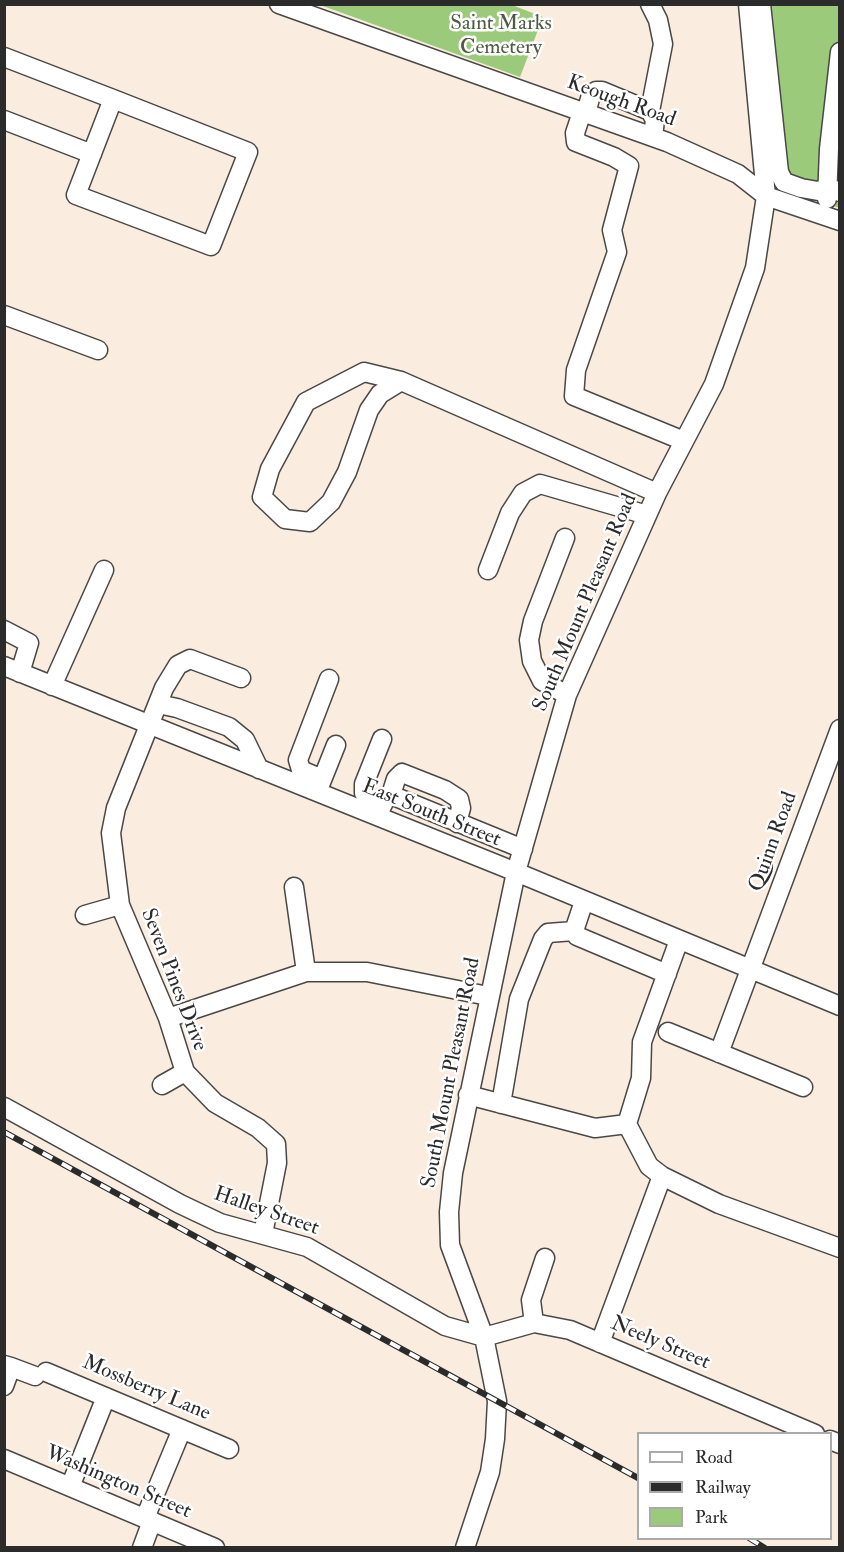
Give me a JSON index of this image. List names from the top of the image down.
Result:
{
  "streets": {
    "street": [
      "Keough Road",
      "South Mount Pleasant Road",
      "East South Street",
      "Quinn Road",
      "Seven Pines Drive",
      "Halley Street",
      "Neely Street",
      "Mossberry Lane",
      "Washington Street"
    ]
  },
  "crossings": [
    ["Keough Road", "South Mount Pleasant Road"],
    ["South Mount Pleasant Road", "East South Street"],
    ["South Mount Pleasant Road", "Halley Street"],
    ["South Mount Pleasant Road", "Neely Street"],
    ["East South Street", "Quinn Road"],
    ["East South Street", "Seven Pines Drive"],
    ["Seven Pines Drive", "Halley Street"],
    ["Halley Street", "Neely Street"]
  ],
  "parks": ["Saint Marks Cemetery"],
  "legend": ["Road", "Railway", "Park"]
}
